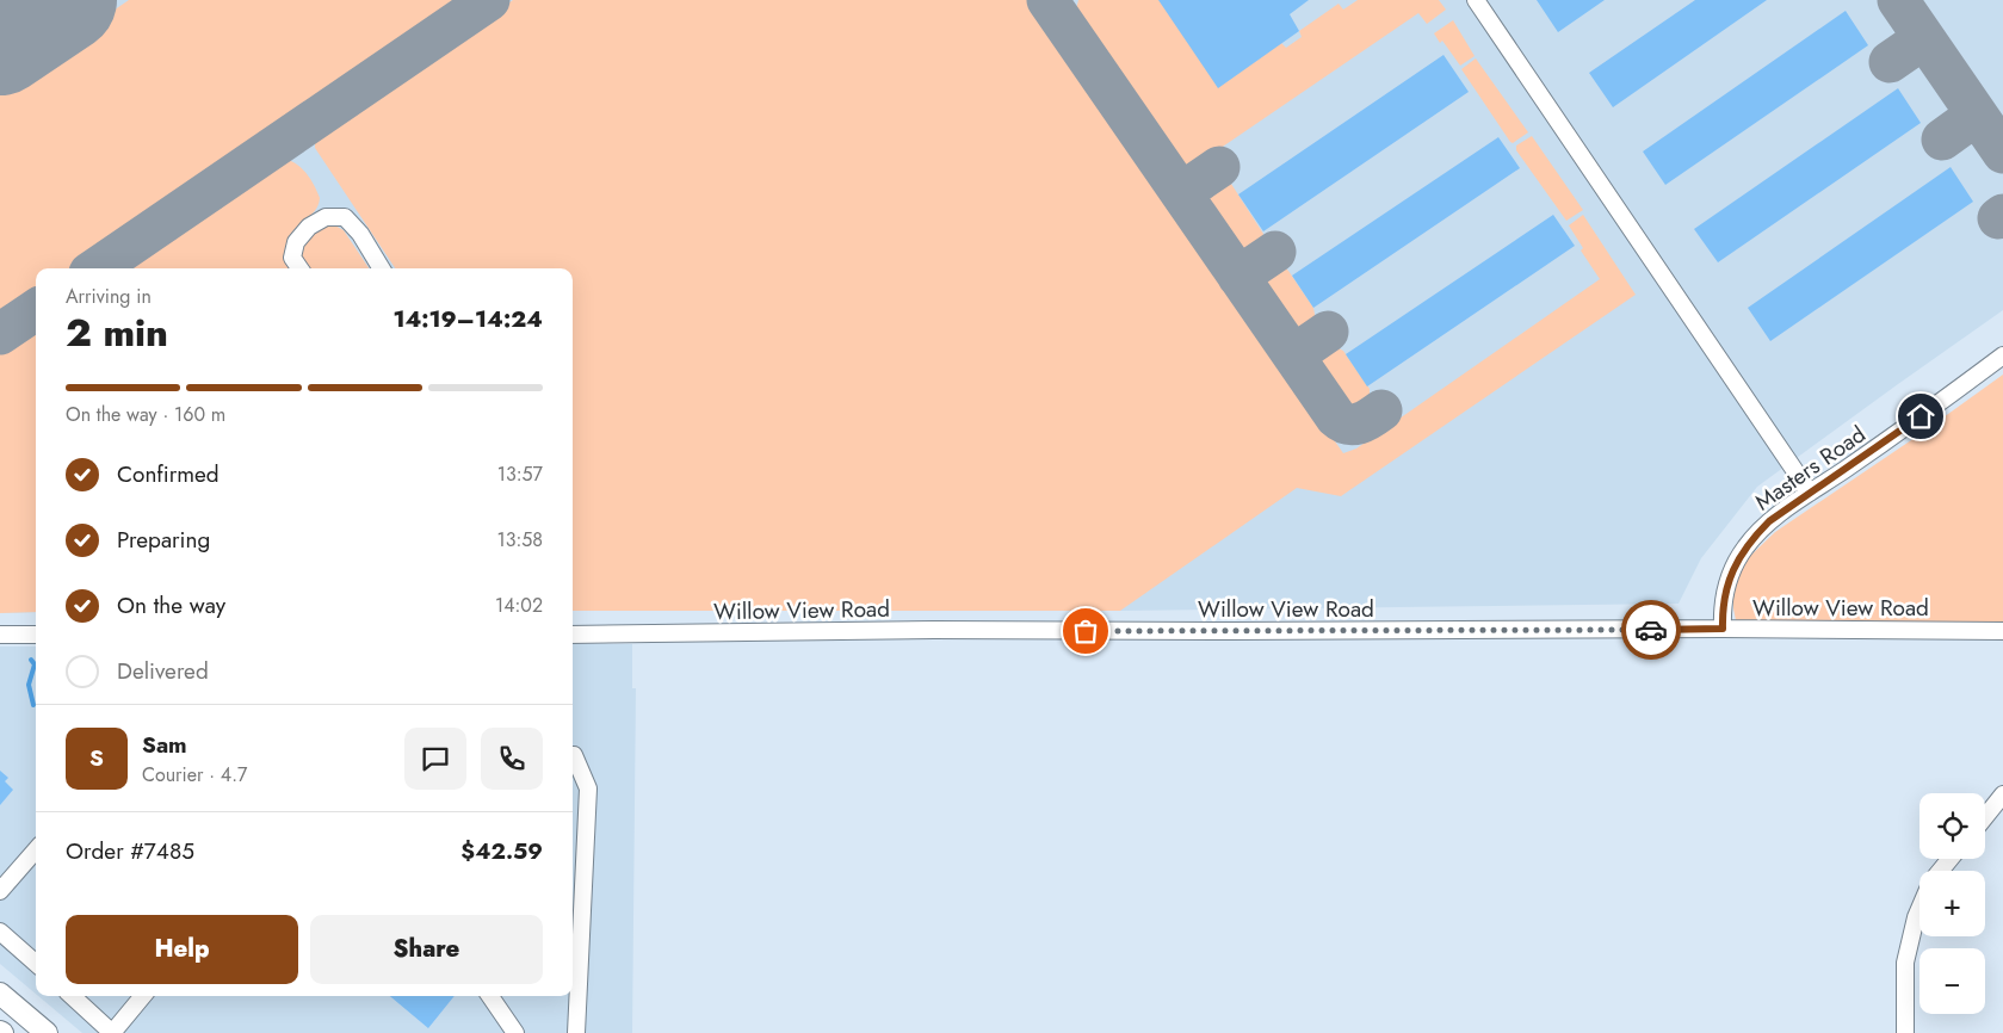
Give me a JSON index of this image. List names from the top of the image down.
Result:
{
  "streets": {
    "street": ["Masters Road", "Willow View Road"]
  },
  "crossings": [
    ["Masters Road", "Willow View Road"]
  ],
  "page": {
    "heading": ["2 min", "Arriving in", "14:19–14:24"],
    "panel": [
      "Sam",
      "Courier · 4.7",
      "Order #7485",
      "$42.59"
    ],
    "bar": "On the way · 160 m",
    "list": [
      ["Confirmed", "13:57"],
      ["Preparing", "13:58"],
      ["On the way", "14:02"],
      "Delivered"
    ],
    "round": "S",
    "map_buttons": ["+", "−"],
    "buttons": ["Help", "Share"]
  }
}
